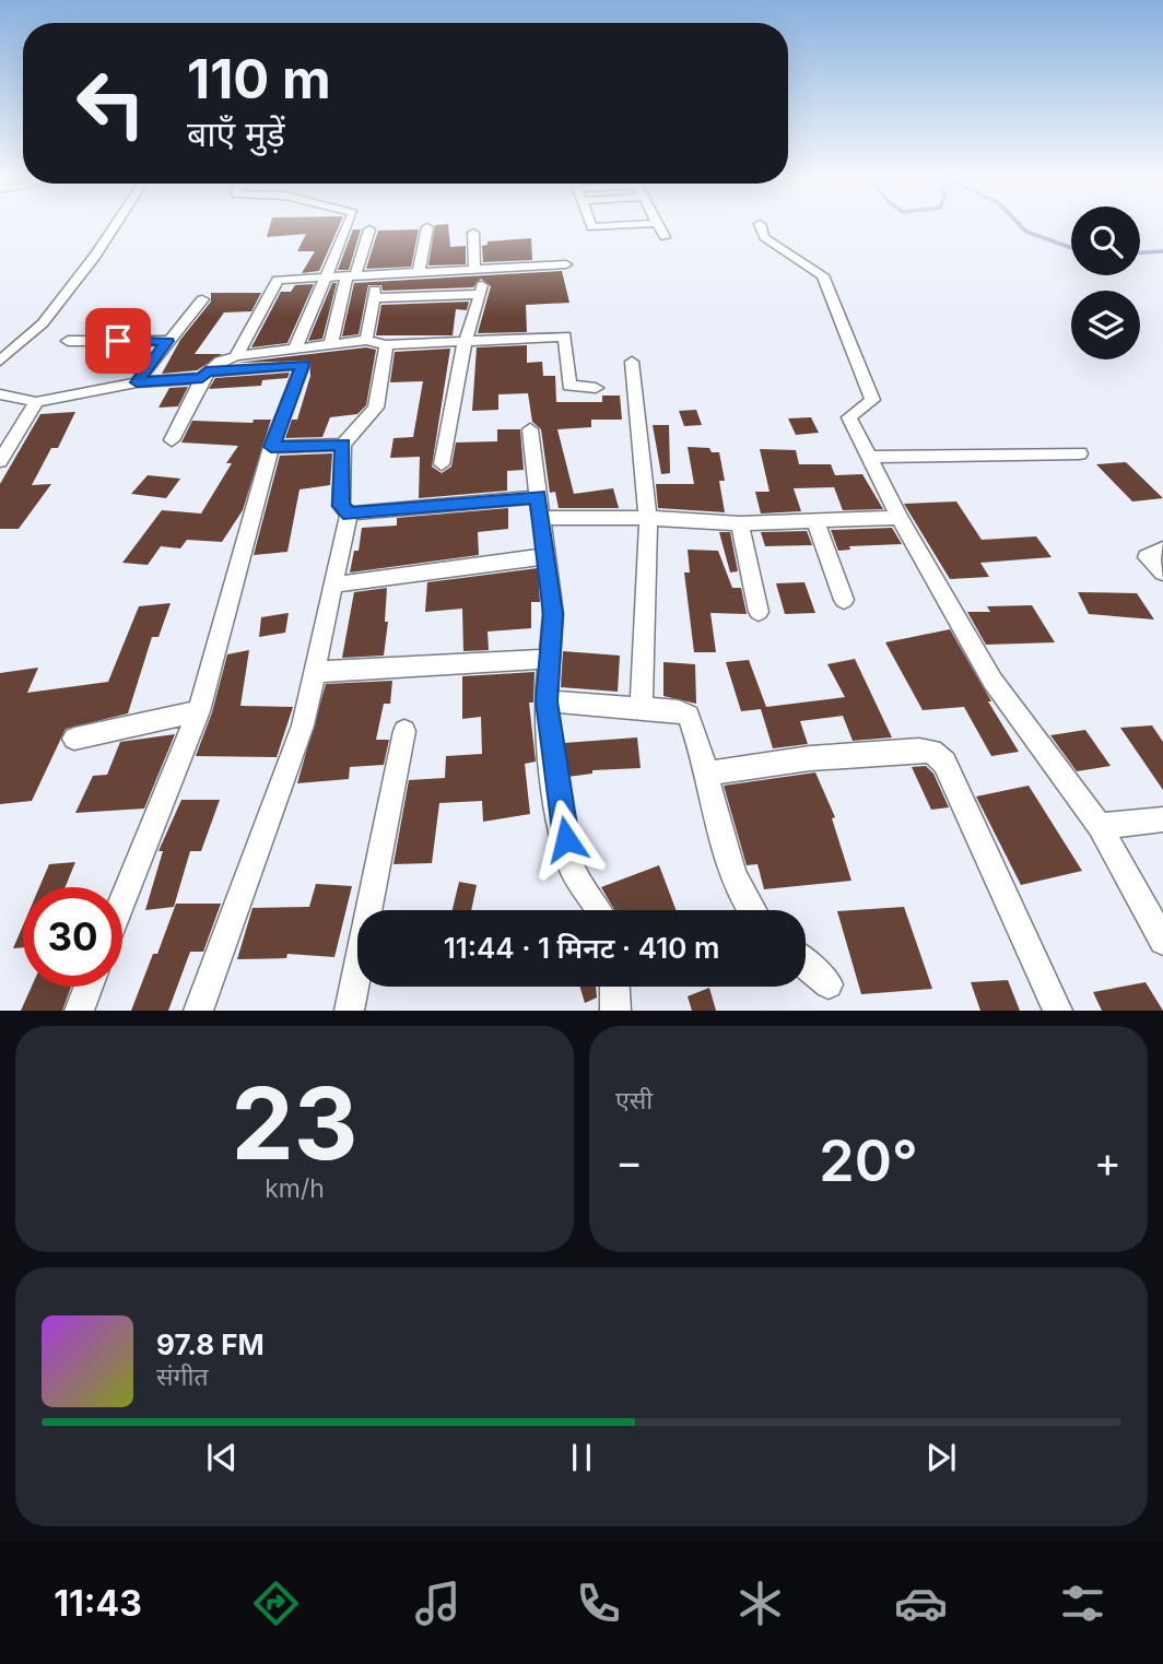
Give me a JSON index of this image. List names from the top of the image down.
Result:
{
  "page": {
    "turn": ["110 m", "बाएँ मुड़ें"],
    "limit": "30",
    "trip": "11:44 · 1 मिनट · 410 m",
    "tile": [
      ["23", "km/h"],
      "एसी"
    ],
    "heat": ["−", "20°", "+"],
    "song": ["97.8 FM", "संगीत"],
    "tabs": "11:43"
  }
}
